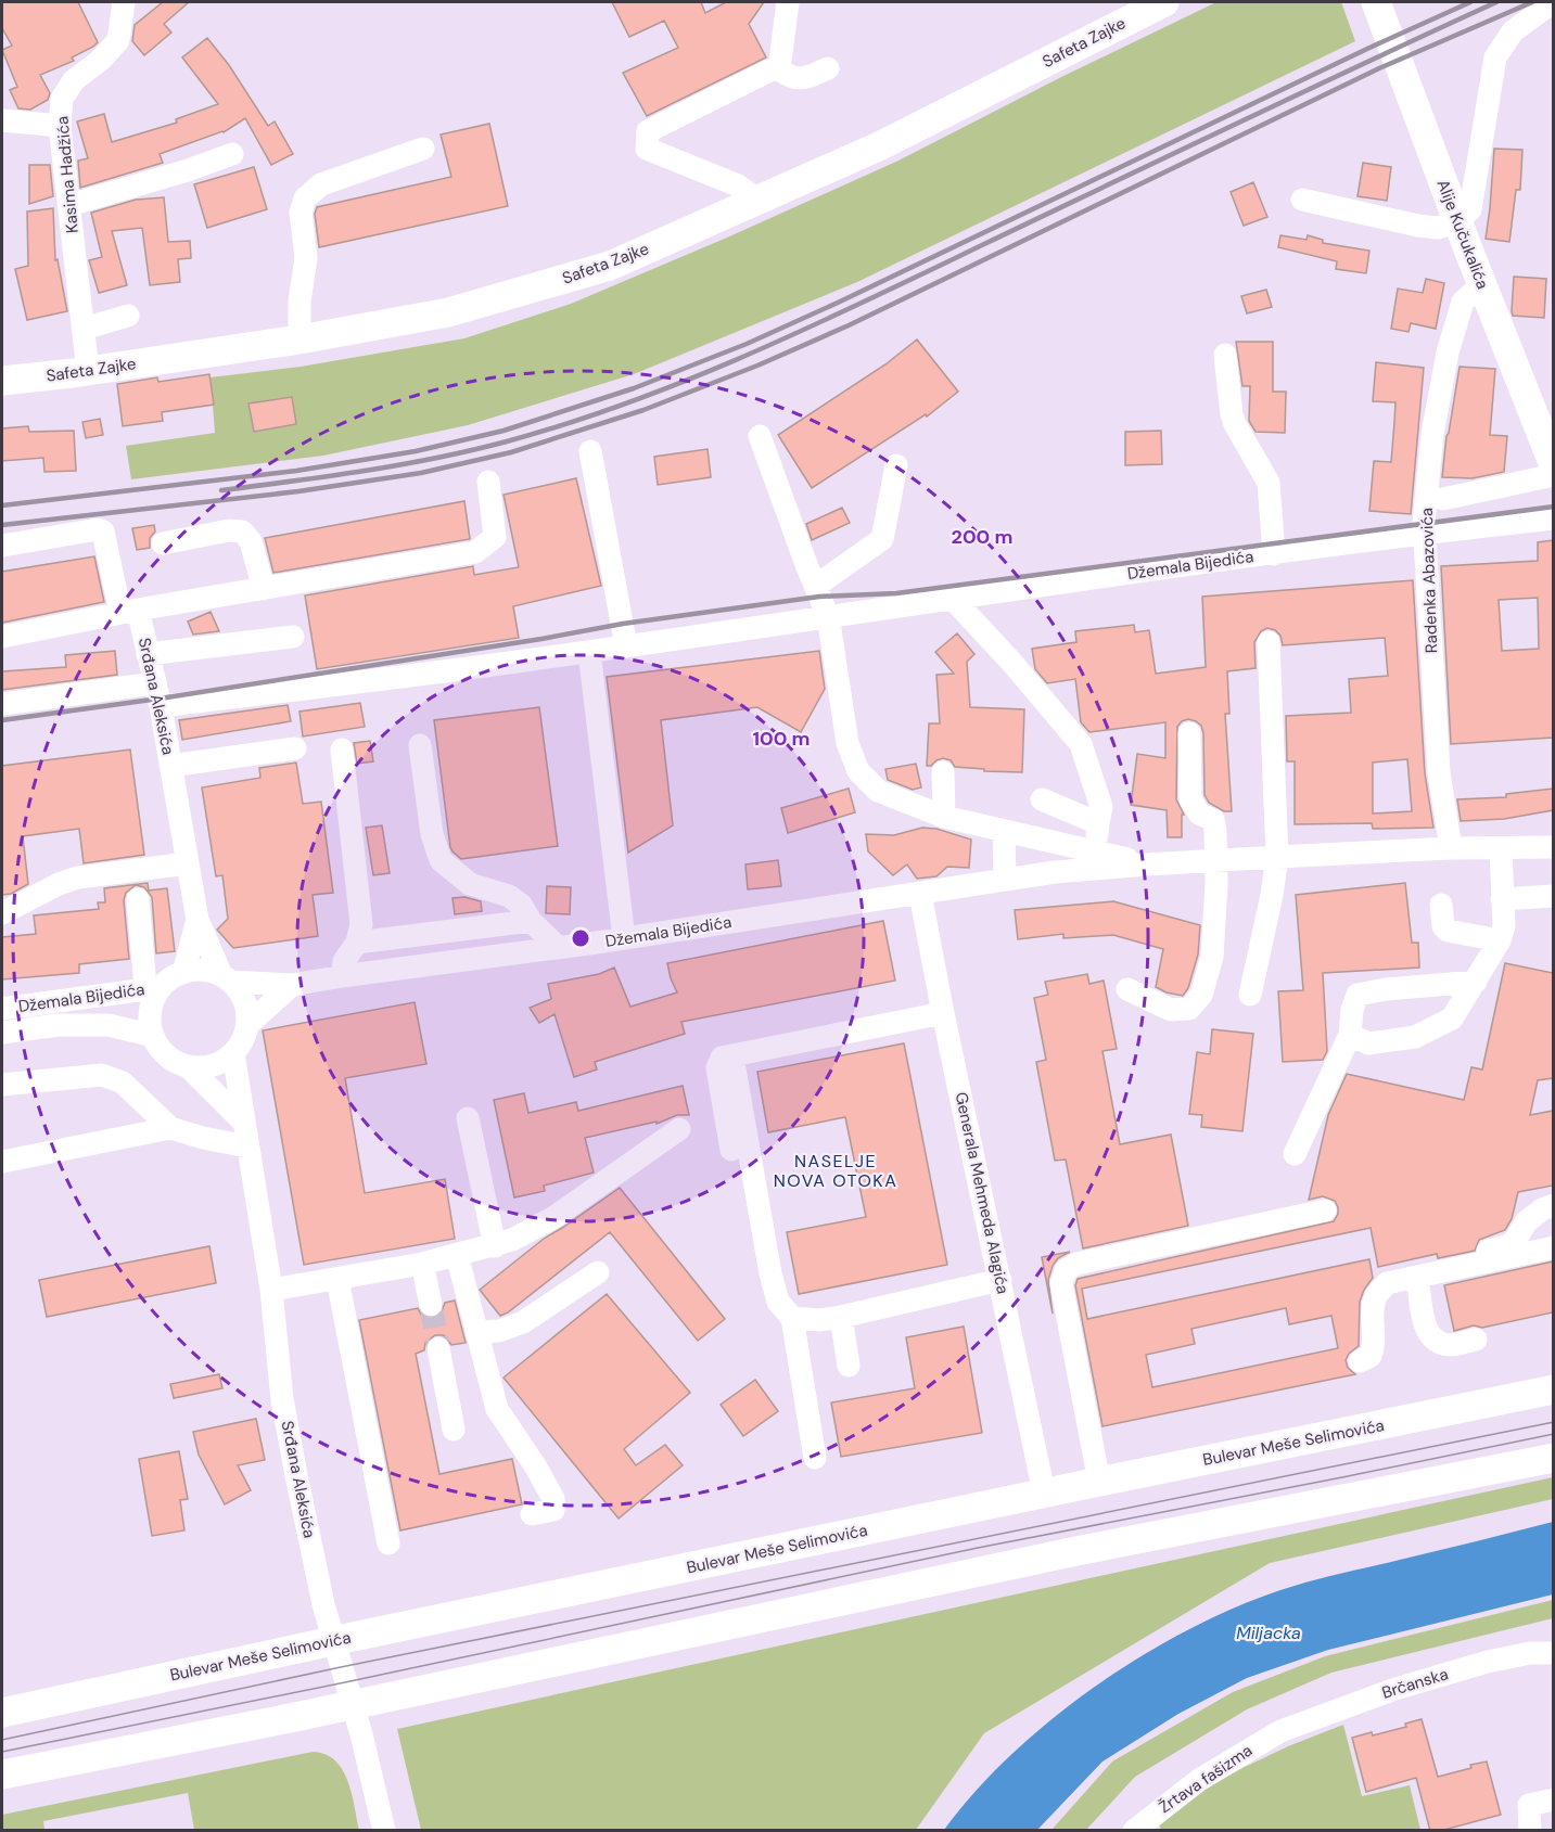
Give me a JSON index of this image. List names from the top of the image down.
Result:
{
  "streets": {
    "main road": ["Safeta Zajke", "Alije Kučukalića", "Bulevar Meše Selimovića"],
    "street": [
      "Kasima Hadžića",
      "Džemala Bijedića",
      "Radenka Abazovića",
      "Srđana Aleksića",
      "Generala Mehmeda Alagića",
      "Brčanska",
      "Žrtava fašizma"
    ]
  },
  "crossings": [
    ["Safeta Zajke", "Kasima Hadžića"],
    ["Alije Kučukalića", "Radenka Abazovića"],
    ["Džemala Bijedića", "Radenka Abazovića"],
    ["Džemala Bijedića", "Srđana Aleksića"],
    ["Džemala Bijedića", "Generala Mehmeda Alagića"],
    ["Srđana Aleksića", "Bulevar Meše Selimovića"],
    ["Generala Mehmeda Alagića", "Bulevar Meše Selimovića"],
    ["Brčanska", "Žrtava fašizma"]
  ],
  "districts": ["NASELJE NOVA OTOKA"],
  "water": ["Miljacka"],
  "rings": ["200 m", "100 m"]
}
